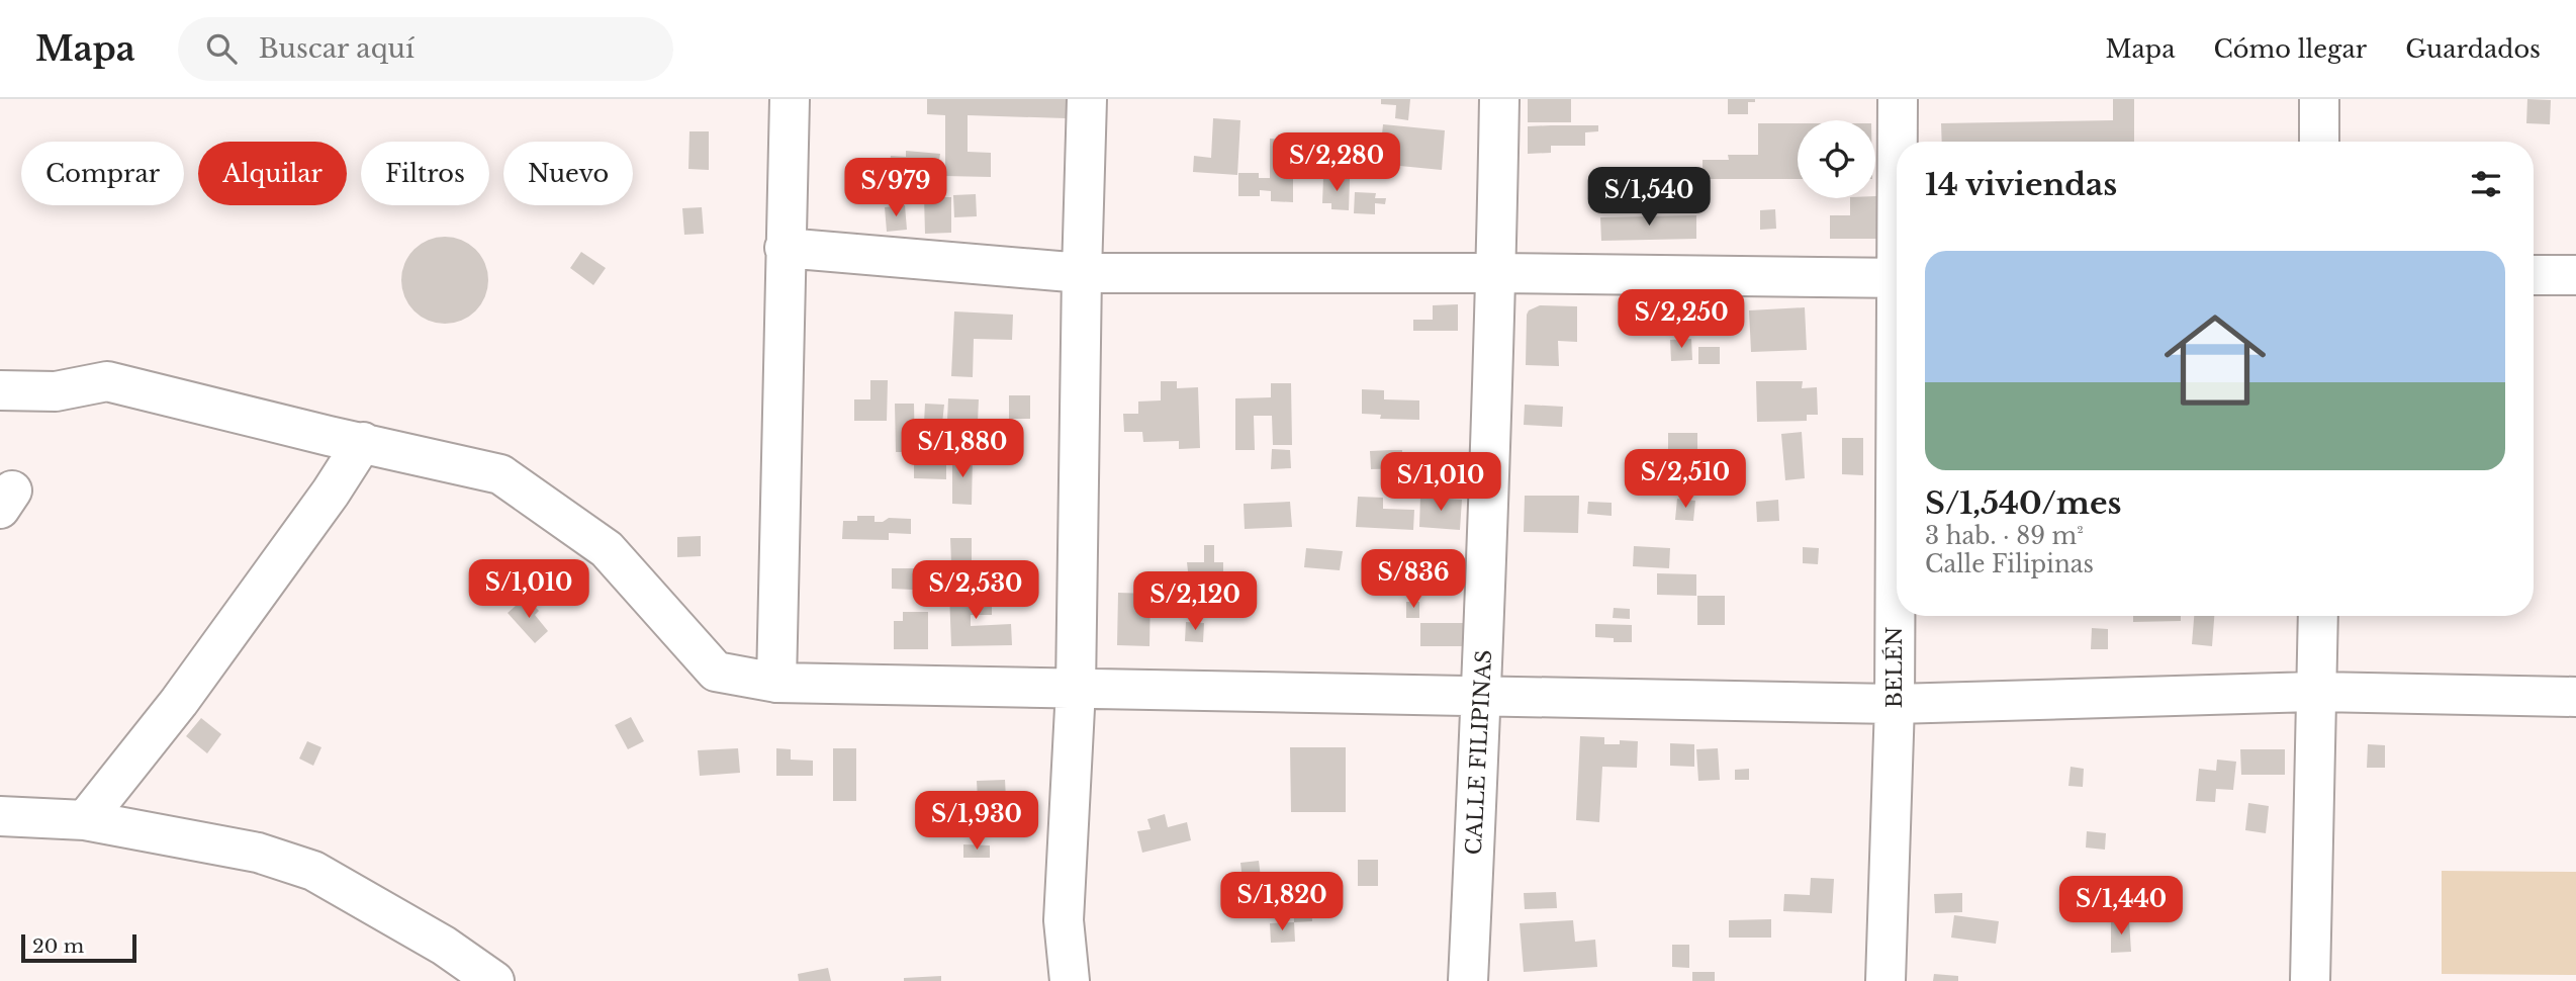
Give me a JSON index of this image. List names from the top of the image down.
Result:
{
  "streets": {
    "street": ["BELÉN", "CALLE FILIPINAS"]
  },
  "scale_bar": "20 m",
  "page": {
    "header": "Mapa",
    "search": "Buscar aquí",
    "nav": ["Mapa", "Cómo llegar", "Guardados"],
    "price": [
      "S/2,280",
      "S/979",
      "S/1,540",
      "S/2,250",
      "S/1,880",
      "S/2,510",
      "S/1,010",
      "S/836",
      "S/1,010",
      "S/2,530",
      "S/2,120",
      "S/1,930",
      "S/1,820",
      "S/1,440"
    ],
    "chip": [
      "Comprar",
      "Alquilar",
      "Filtros",
      "Nuevo"
    ],
    "heading": "14 viviendas",
    "list": [
      {
        "name": "S/1,540/mes",
        "note": "3 hab. · 89 m² · Calle Filipinas"
      }
    ],
    "scale": "20 m"
  }
}
